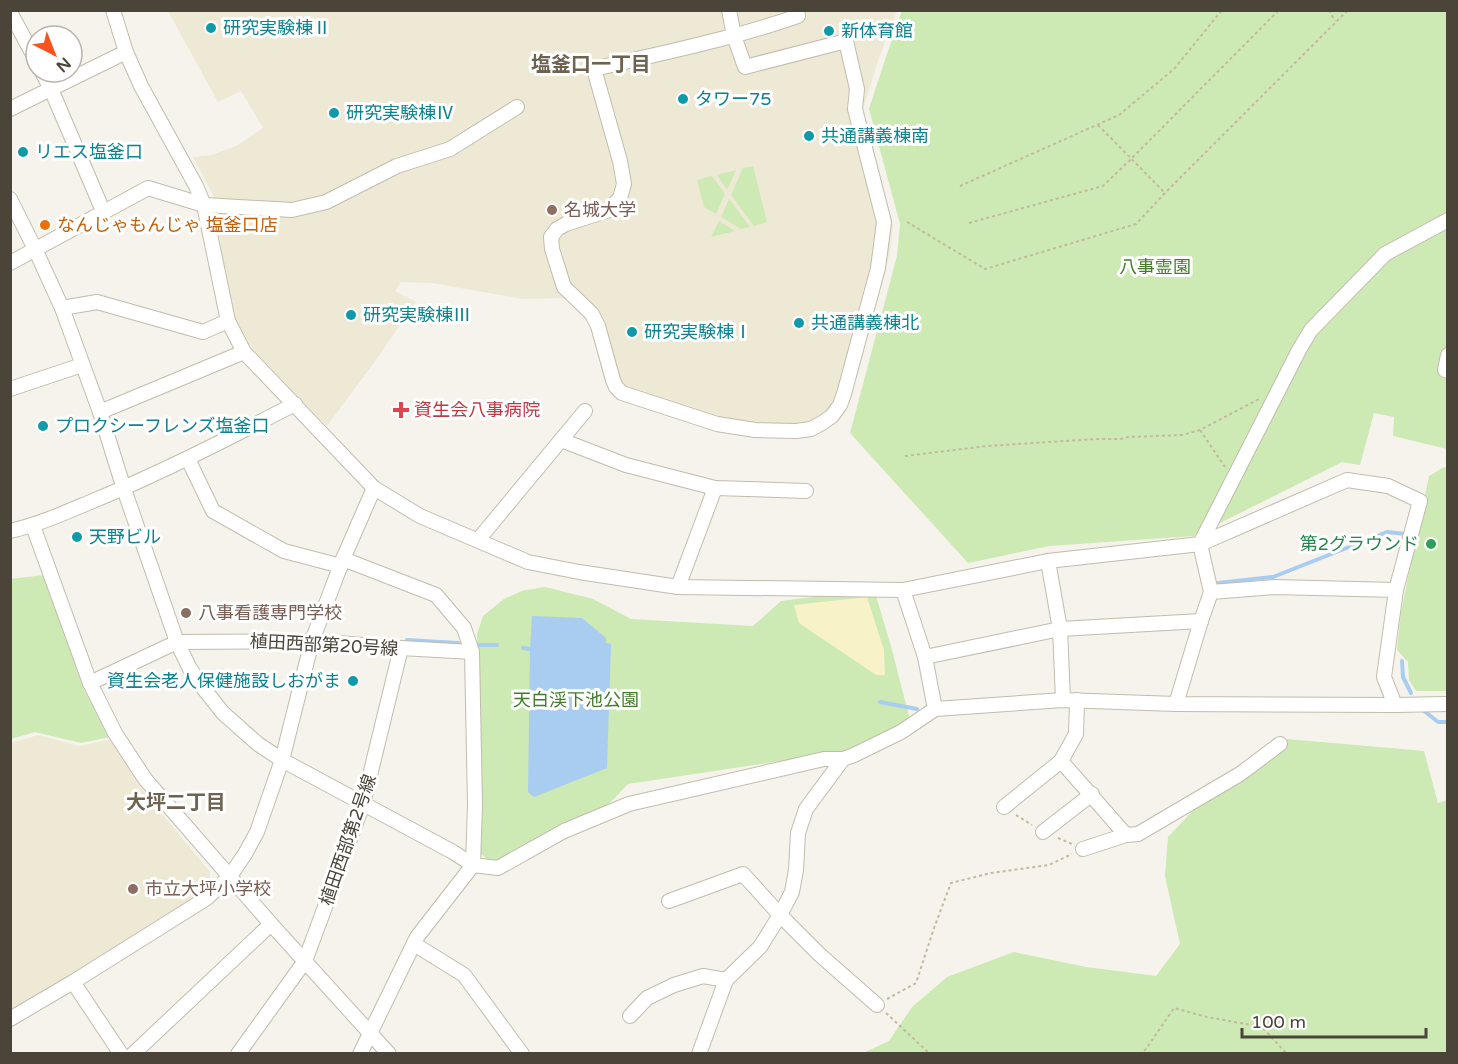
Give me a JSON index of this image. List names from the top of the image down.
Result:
{
  "streets": {
    "street": ["植田西部第20号線", "植田西部第2号線"]
  },
  "crossings": [
    ["植田西部第20号線", "植田西部第2号線"]
  ],
  "districts": ["塩釜口一丁目", "大坪二丁目"],
  "parks": ["八事霊園", "天白渓下池公園"],
  "places": {
    "other": [
      "研究実験棟Ⅱ",
      "新体育館",
      "タワー75",
      "研究実験棟Ⅳ",
      "共通講義棟南",
      "リエス塩釜口",
      "名城大学",
      "なんじゃもんじゃ 塩釜口店",
      "研究実験棟Ⅲ",
      "共通講義棟北",
      "研究実験棟Ⅰ",
      "プロクシーフレンズ塩釜口",
      "天野ビル",
      "第2グラウンド",
      "八事看護専門学校",
      "資生会老人保健施設しおがま",
      "市立大坪小学校"
    ],
    "health": ["資生会八事病院"]
  },
  "scale_bar": "100 m",
  "north": "bottom right"
}
